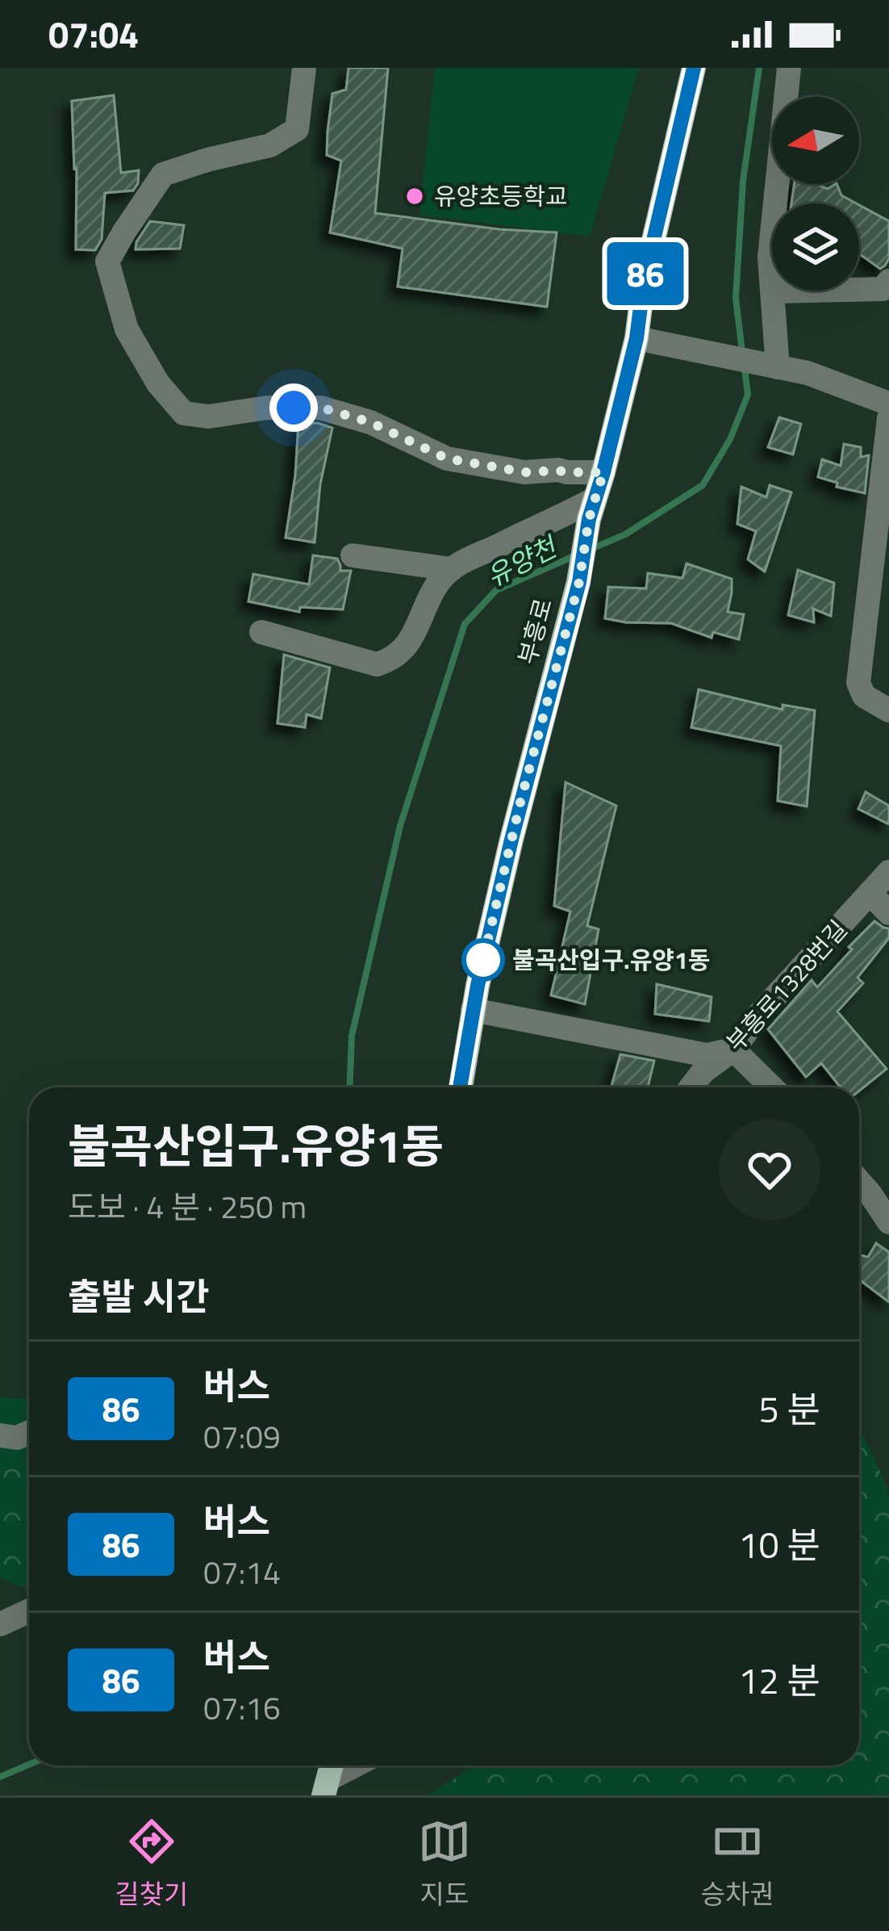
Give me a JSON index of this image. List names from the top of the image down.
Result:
{
  "streets": {
    "main road": ["부흥로"],
    "street": ["부흥로1328번길"]
  },
  "water": ["유양천"],
  "places": ["유양초등학교", "불곡산입구.유양1동"],
  "lines": ["bus line 86"],
  "north": "left",
  "page": {
    "status": "07:04",
    "on_map": "86",
    "heading": [
      ["불곡산입구.유양1동", "도보 · 4 분 · 250 m"],
      "출발 시간"
    ],
    "list": [
      {
        "mark": "86",
        "name": "버스",
        "note": "07:09",
        "value": "5 분"
      },
      {
        "mark": "86",
        "name": "버스",
        "note": "07:14",
        "value": "10 분"
      },
      {
        "mark": "86",
        "name": "버스",
        "note": "07:16",
        "value": "12 분"
      }
    ],
    "tabs": ["길찾기", "지도", "승차권"]
  }
}
